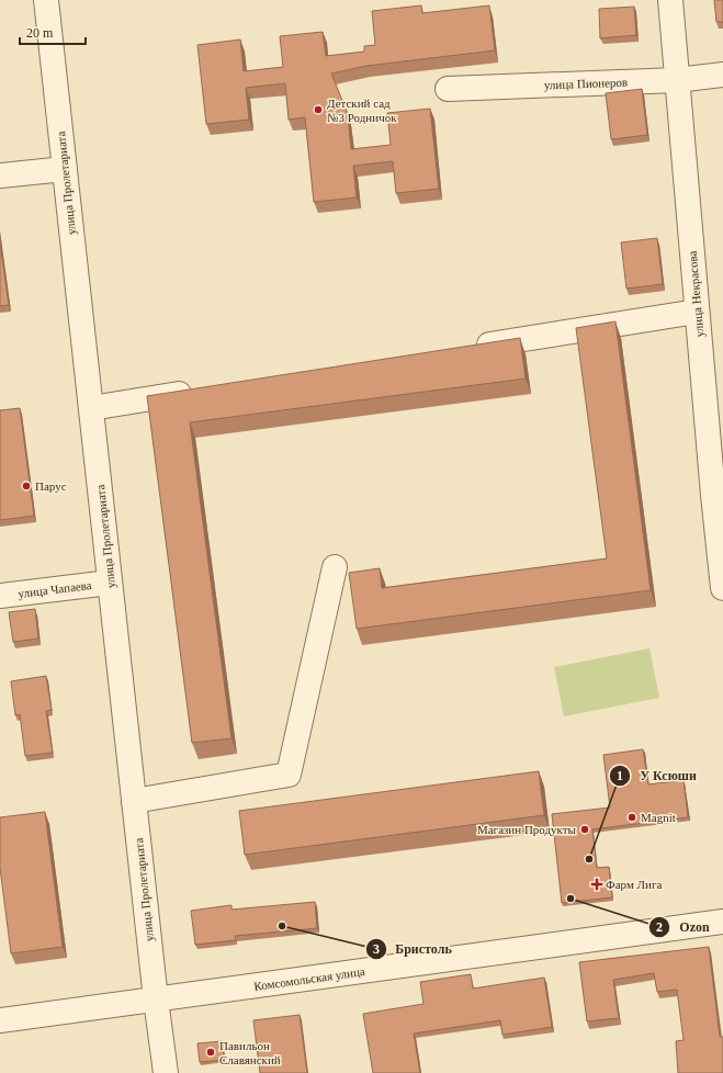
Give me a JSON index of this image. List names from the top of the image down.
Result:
{
  "streets": {
    "street": [
      "улица Пионеров",
      "улица Пролетариата",
      "улица Некрасова",
      "улица Чапаева",
      "Комсомольская улица"
    ]
  },
  "crossings": [
    ["улица Пионеров", "улица Некрасова"],
    ["улица Пролетариата", "улица Чапаева"],
    ["улица Пролетариата", "Комсомольская улица"]
  ],
  "places": {
    "other": [
      "Детский сад №3 Родничок",
      "Парус",
      "Magnit",
      "Магазин Продукты",
      "У Ксюши",
      "Ozon",
      "Бристоль",
      "Павильон Славянский"
    ],
    "health": ["Фарм Лига"]
  },
  "scale_bar": "20 m"
}
